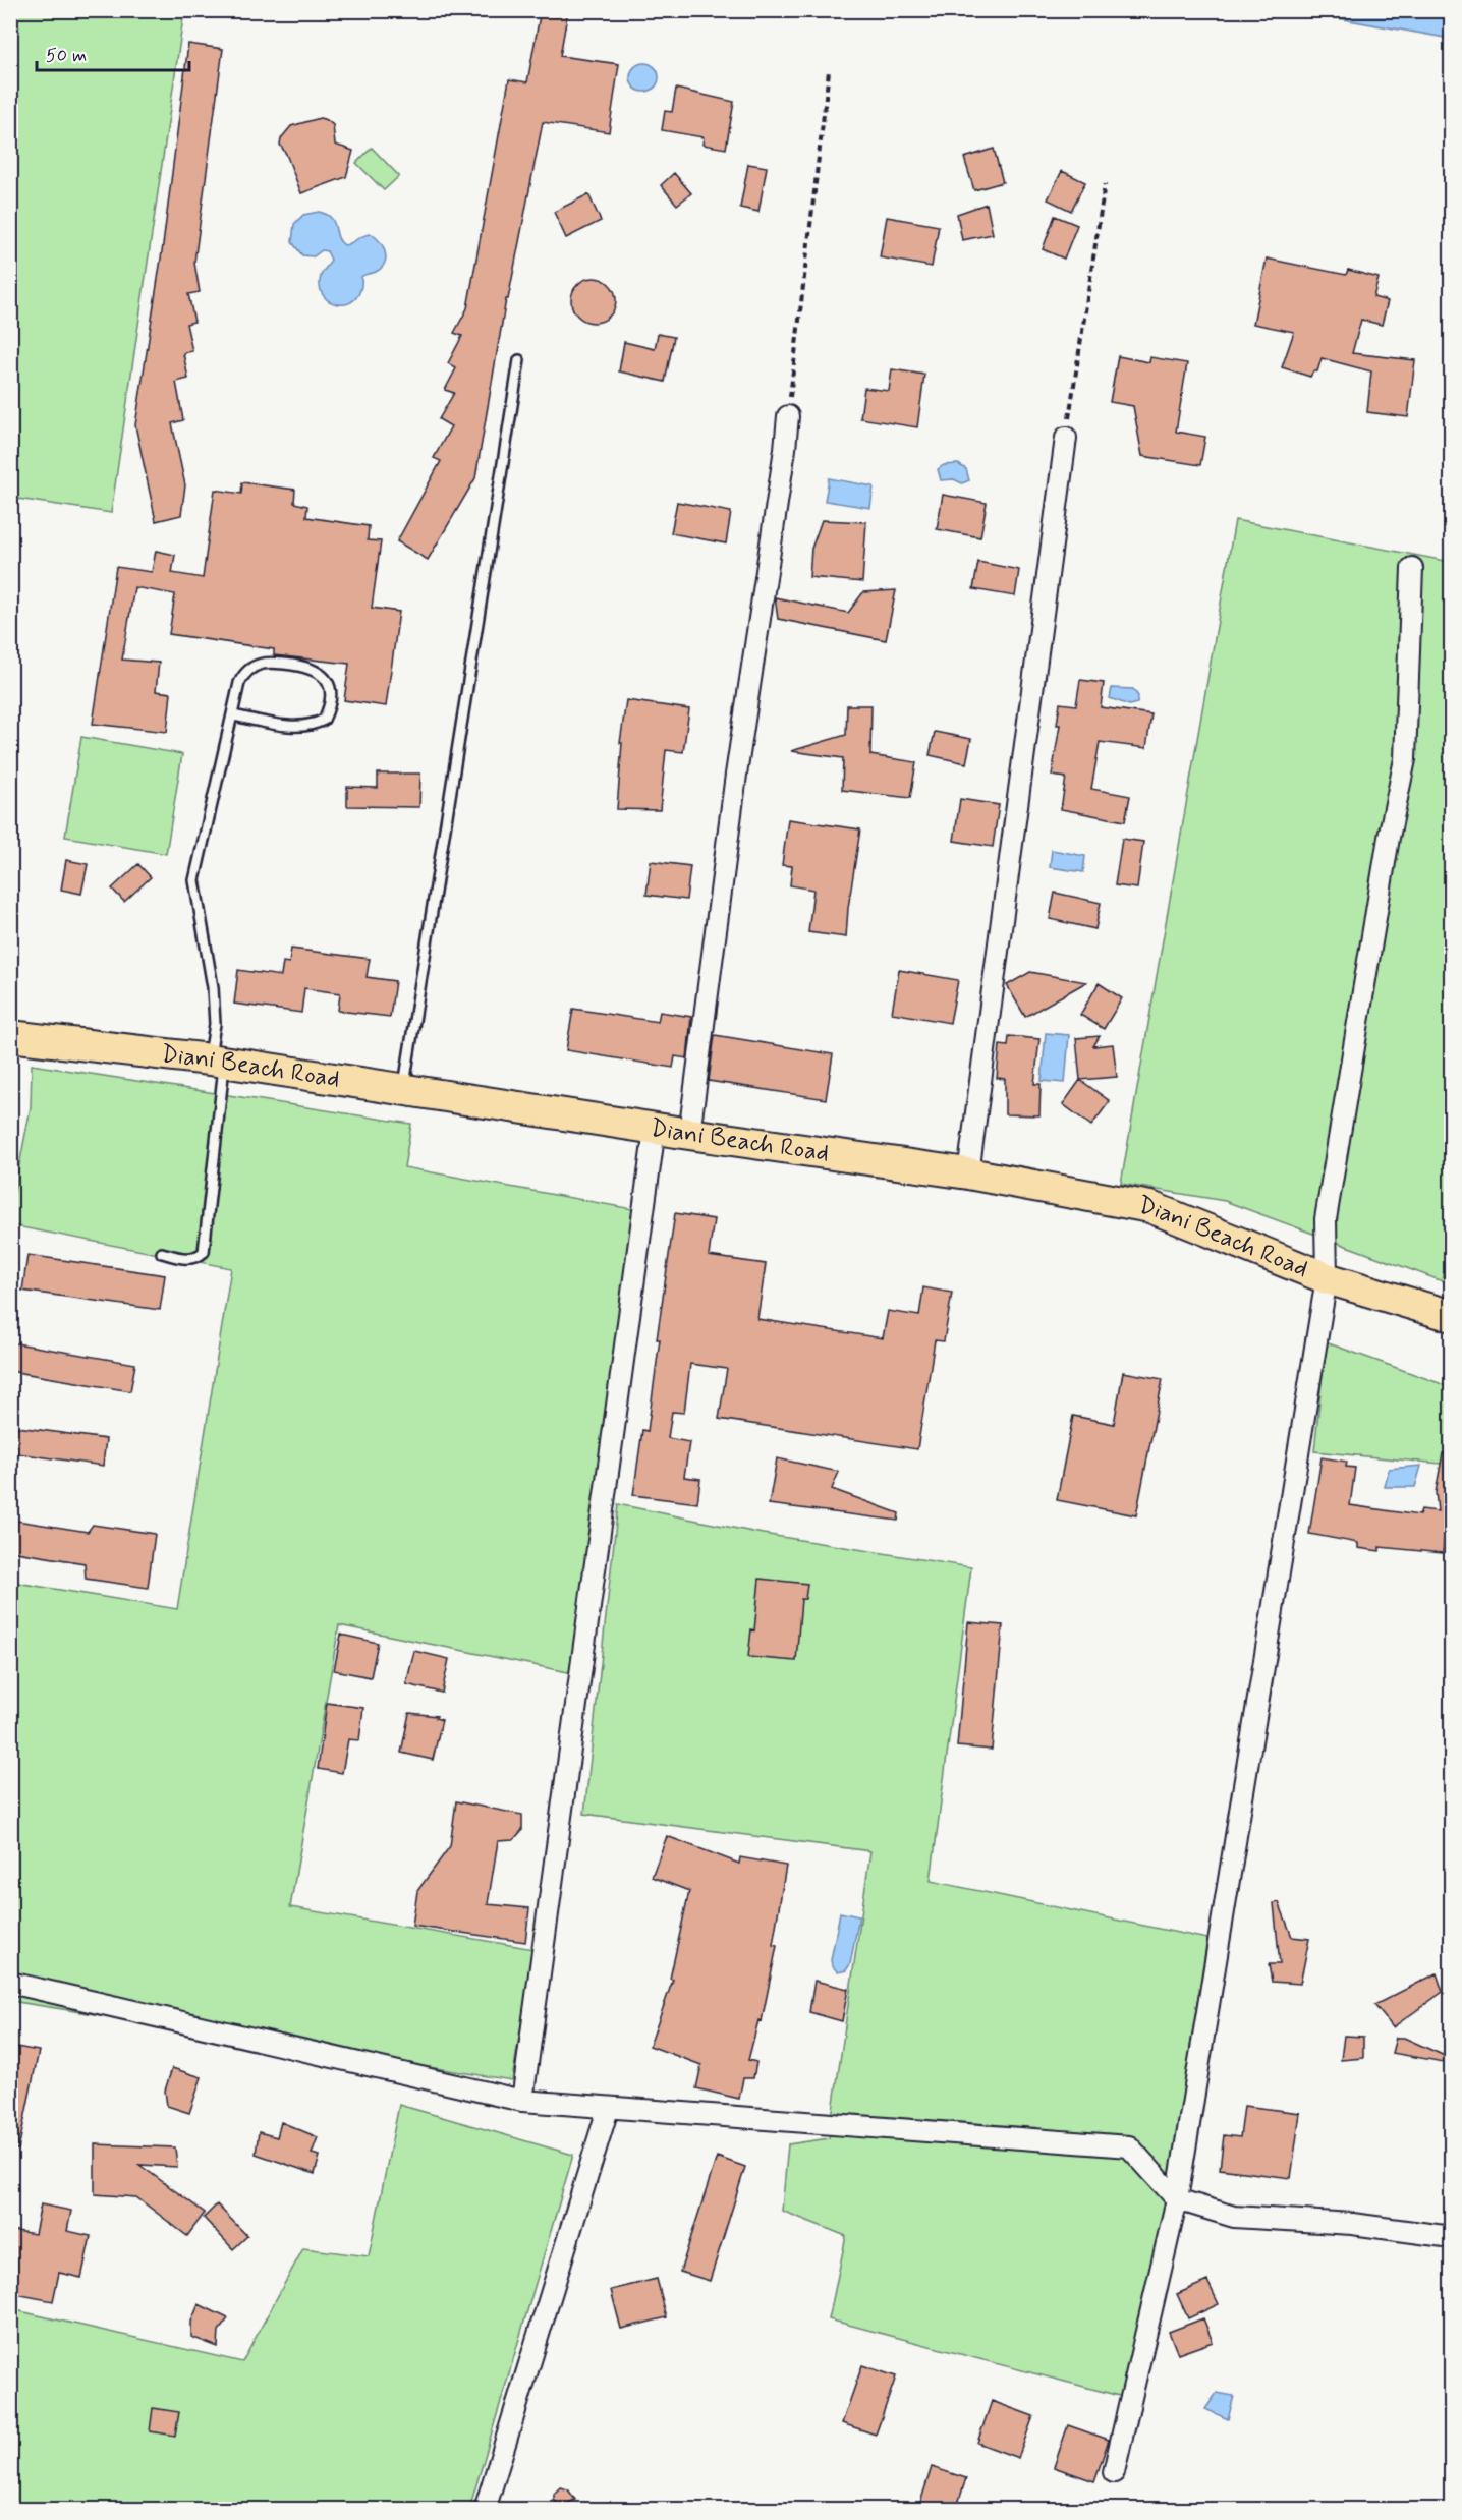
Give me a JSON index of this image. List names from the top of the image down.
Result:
{
  "streets": {
    "main road": ["Diani Beach Road"]
  },
  "scale_bar": "50 m"
}
